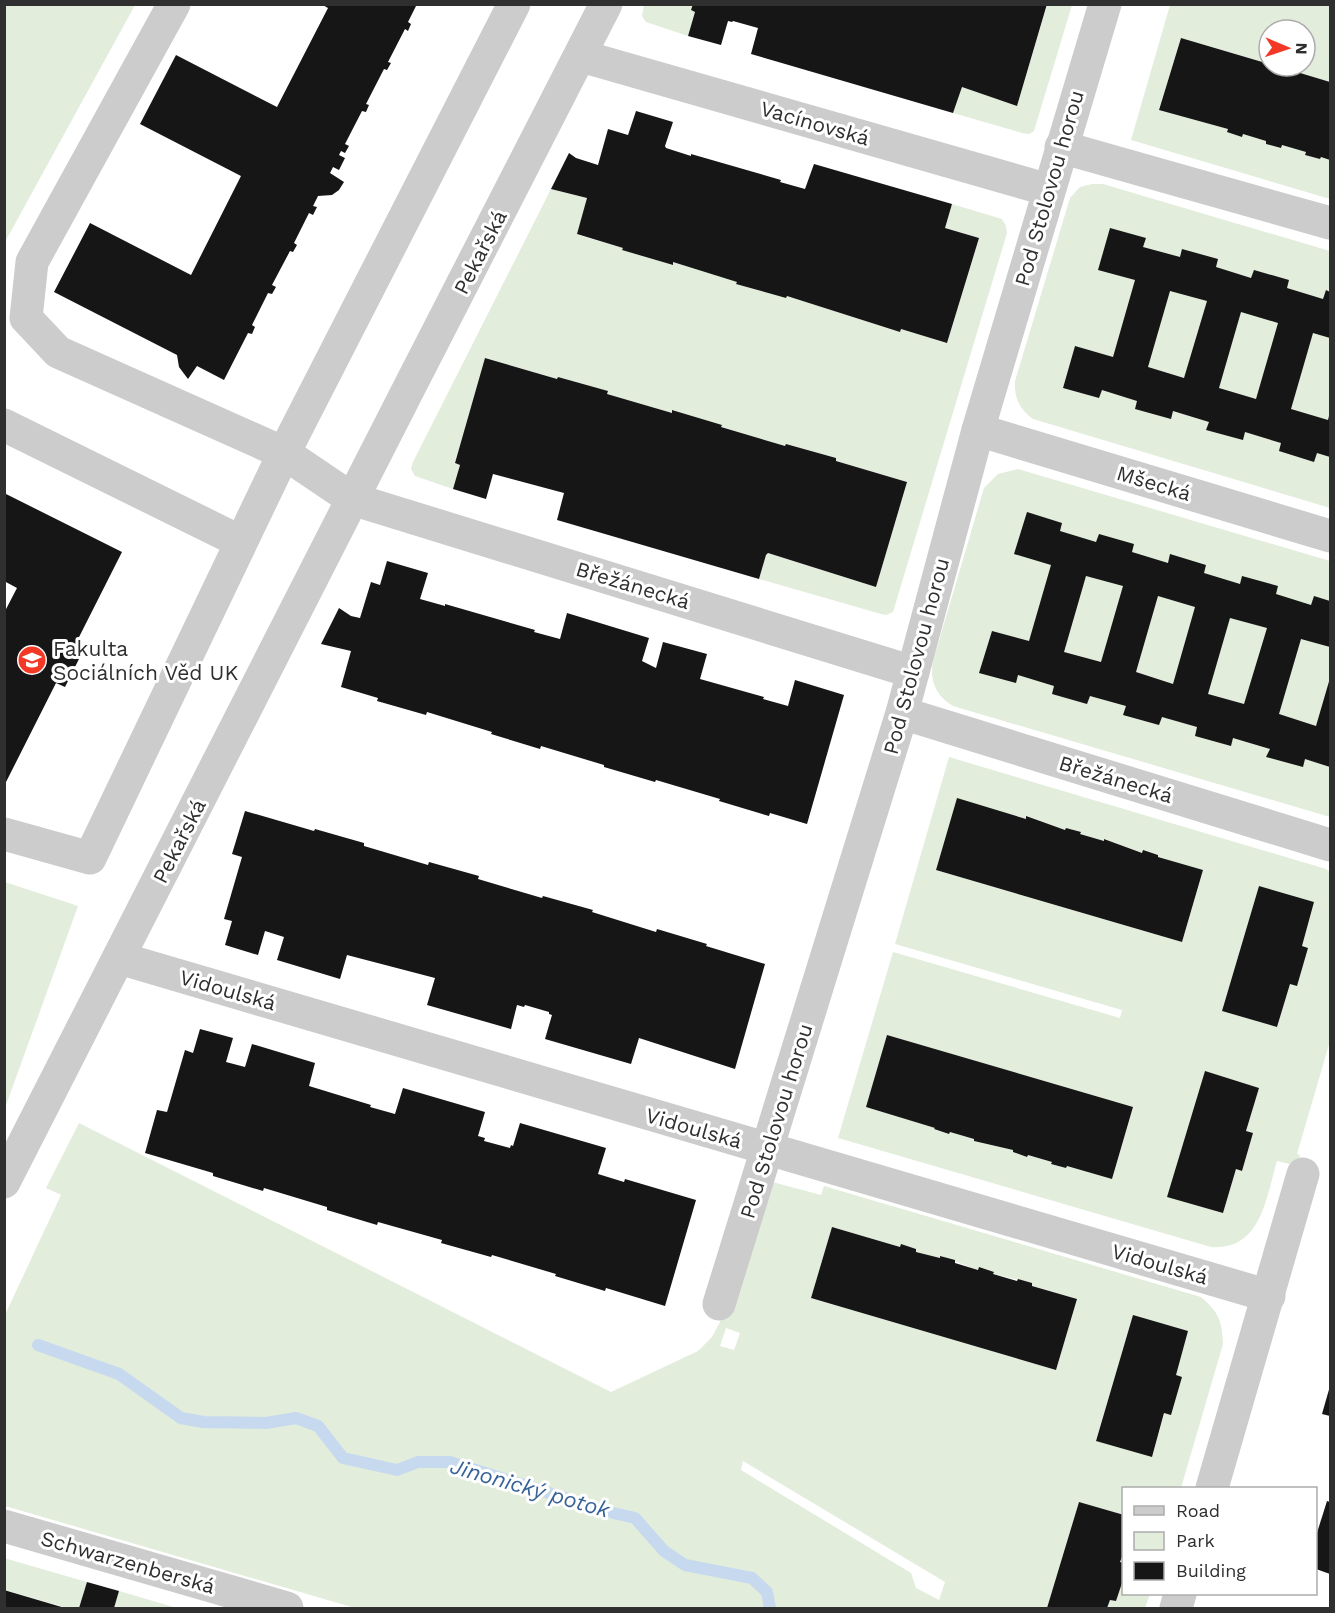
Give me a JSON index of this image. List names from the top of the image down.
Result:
{
  "streets": {
    "street": [
      "Vacínovská",
      "Pod Stolovou horou",
      "Pekařská",
      "Mšecká",
      "Břežánecká",
      "Vidoulská",
      "Schwarzenberská"
    ]
  },
  "crossings": [
    ["Vacínovská", "Pod Stolovou horou"],
    ["Vacínovská", "Pekařská"],
    ["Pod Stolovou horou", "Mšecká"],
    ["Pod Stolovou horou", "Břežánecká"],
    ["Pod Stolovou horou", "Vidoulská"],
    ["Pekařská", "Břežánecká"],
    ["Pekařská", "Vidoulská"]
  ],
  "water": ["Jinonický potok"],
  "places": {
    "school or university": ["Fakulta Sociálních Věd UK"]
  },
  "legend": ["Road", "Park", "Building"],
  "north": "right"
}
